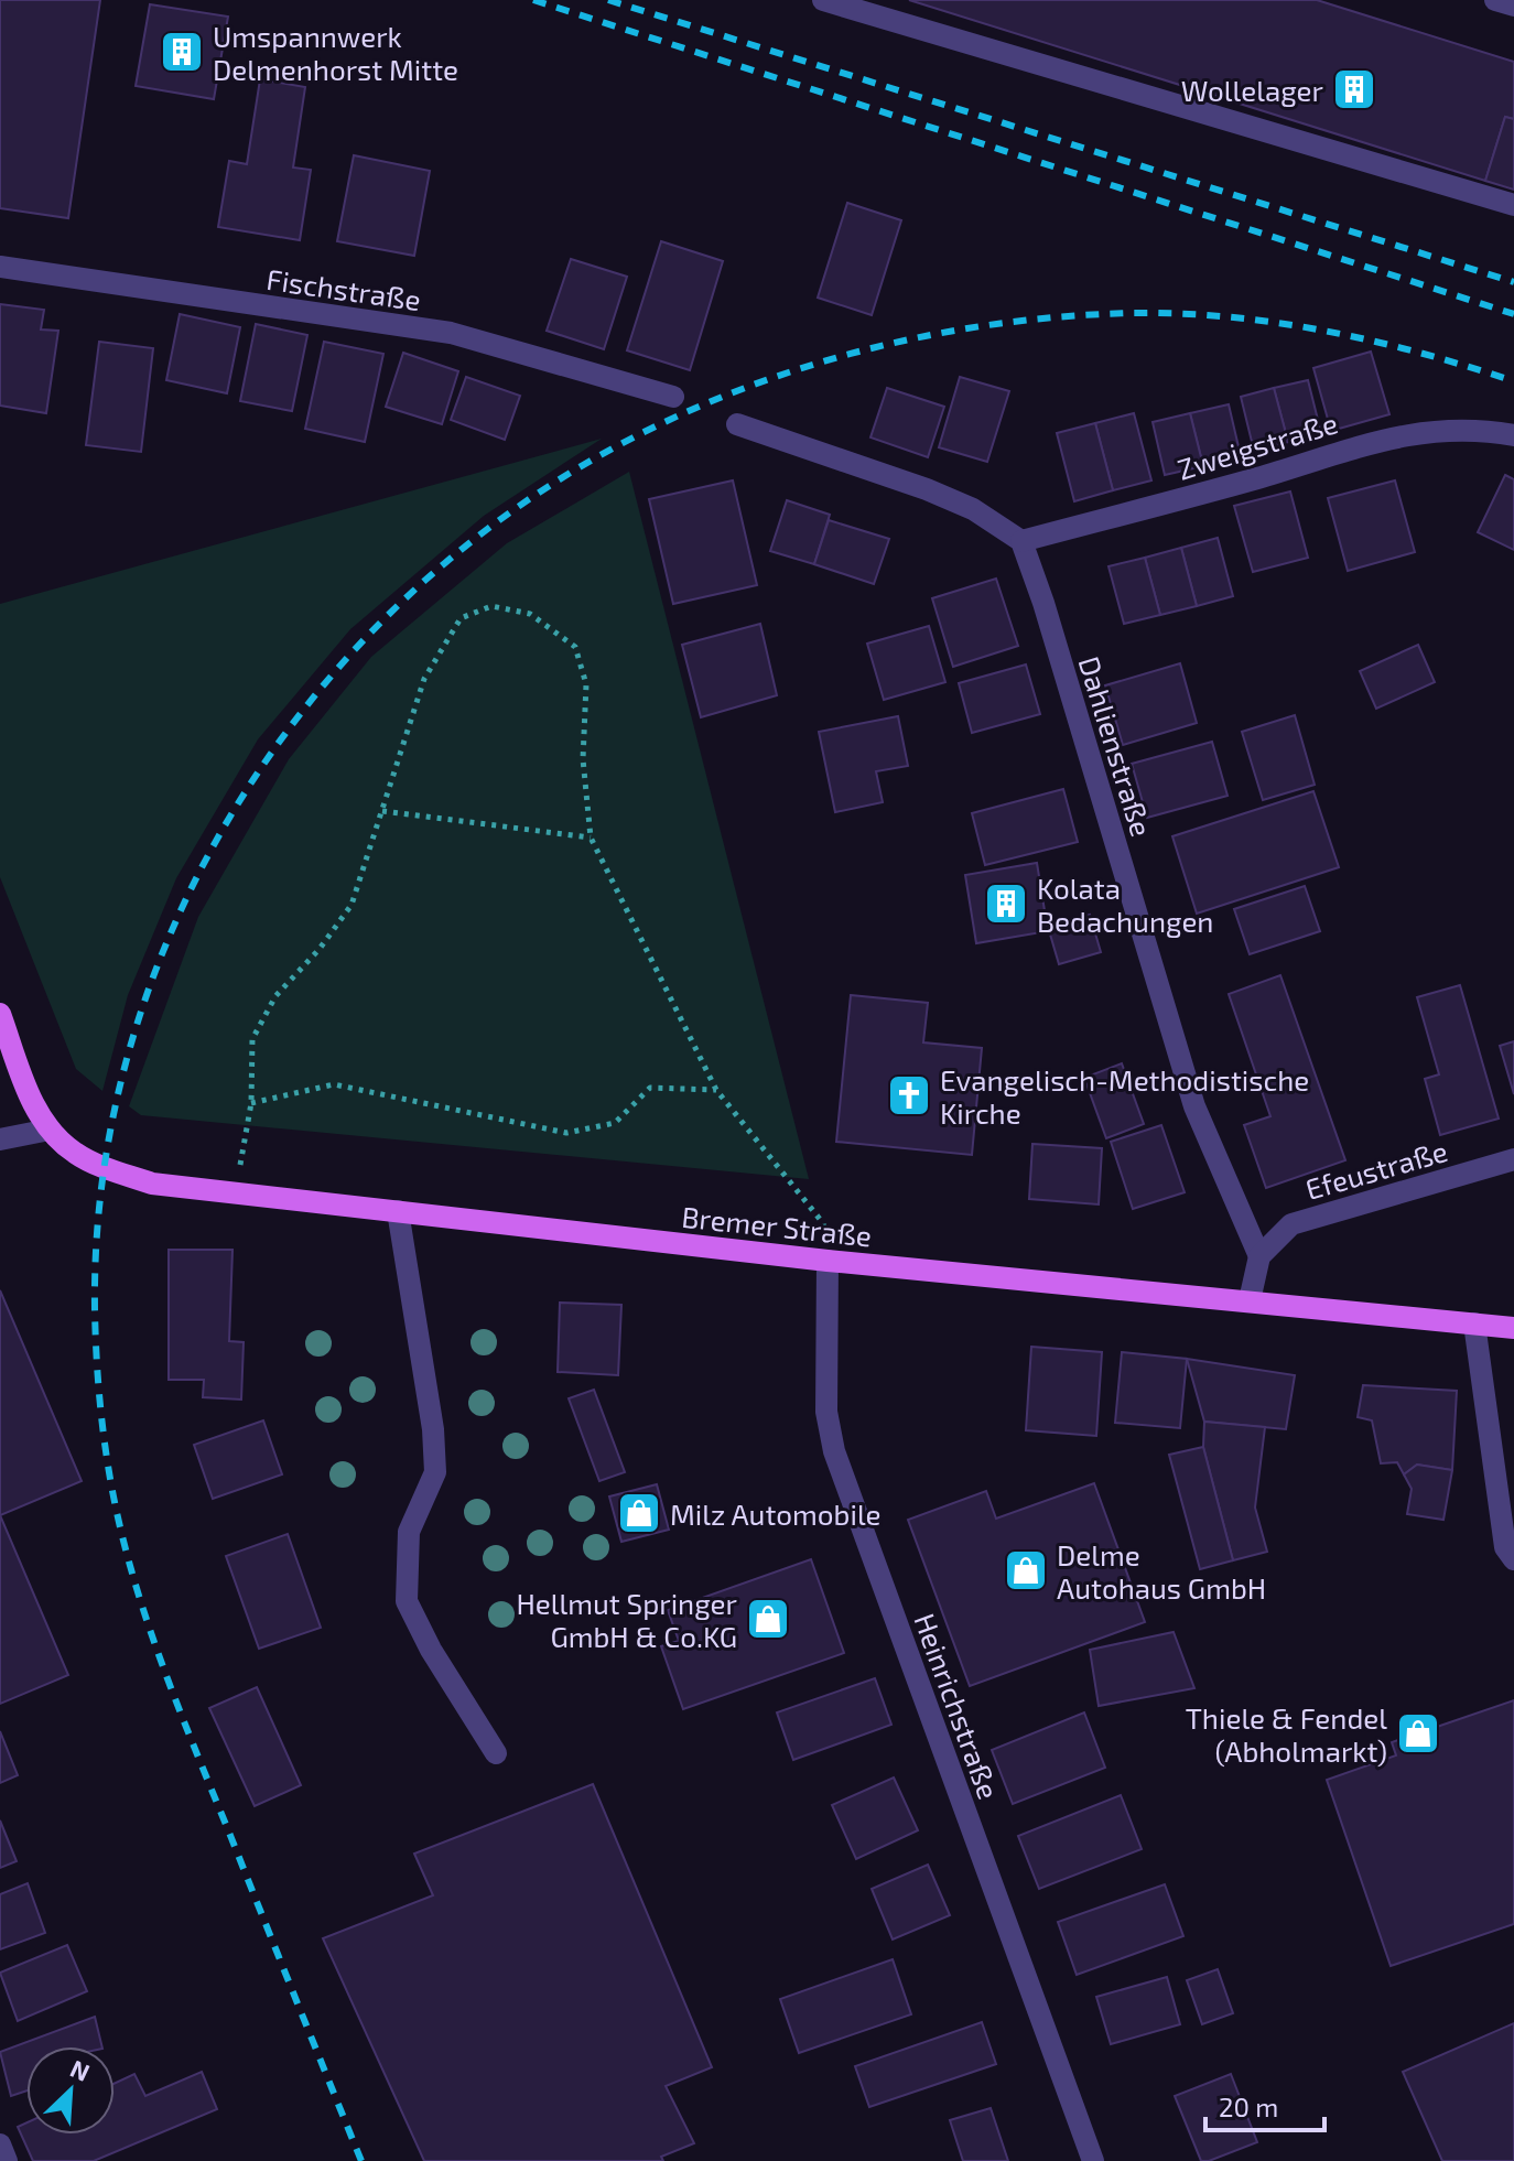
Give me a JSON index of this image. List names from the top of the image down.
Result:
{
  "streets": {
    "main road": ["Bremer Straße"],
    "street": [
      "Fischstraße",
      "Zweigstraße",
      "Dahlienstraße",
      "Efeustraße",
      "Heinrichstraße"
    ]
  },
  "crossings": [
    ["Zweigstraße", "Dahlienstraße"],
    ["Dahlienstraße", "Efeustraße"],
    ["Bremer Straße", "Heinrichstraße"]
  ],
  "places": {
    "building": ["Umspannwerk Delmenhorst Mitte", "Wollelager", "Kolata Bedachungen"],
    "church": ["Evangelisch-Methodistische Kirche"],
    "shop": [
      "Milz Automobile",
      "Delme Autohaus GmbH",
      "Hellmut Springer GmbH & Co.KG",
      "Thiele & Fendel (Abholmarkt)"
    ]
  },
  "scale_bar": "20 m",
  "north": "top right"
}
